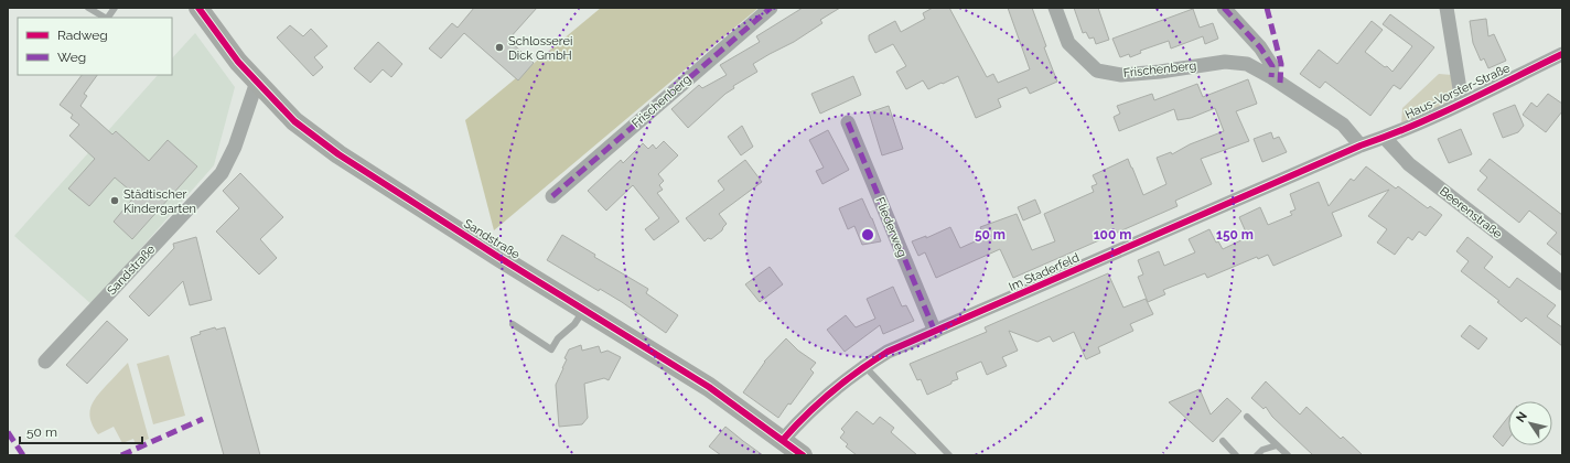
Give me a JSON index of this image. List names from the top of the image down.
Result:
{
  "streets": {
    "street": [
      "Frischenberg",
      "Haus-Vorster-Straße",
      "Beerenstraße",
      "Fliederweg",
      "Sandstraße",
      "Im Staderfeld"
    ]
  },
  "crossings": [
    ["Frischenberg", "Haus-Vorster-Straße"],
    ["Frischenberg", "Im Staderfeld"],
    ["Haus-Vorster-Straße", "Beerenstraße"],
    ["Haus-Vorster-Straße", "Im Staderfeld"],
    ["Fliederweg", "Im Staderfeld"],
    ["Sandstraße", "Im Staderfeld"]
  ],
  "places": ["Schlosserei Dick GmbH", "Städtischer Kindergarten"],
  "legend": ["Radweg", "Weg"],
  "scale_bar": "50 m",
  "north": "top left",
  "rings": ["50 m", "100 m", "150 m"]
}
